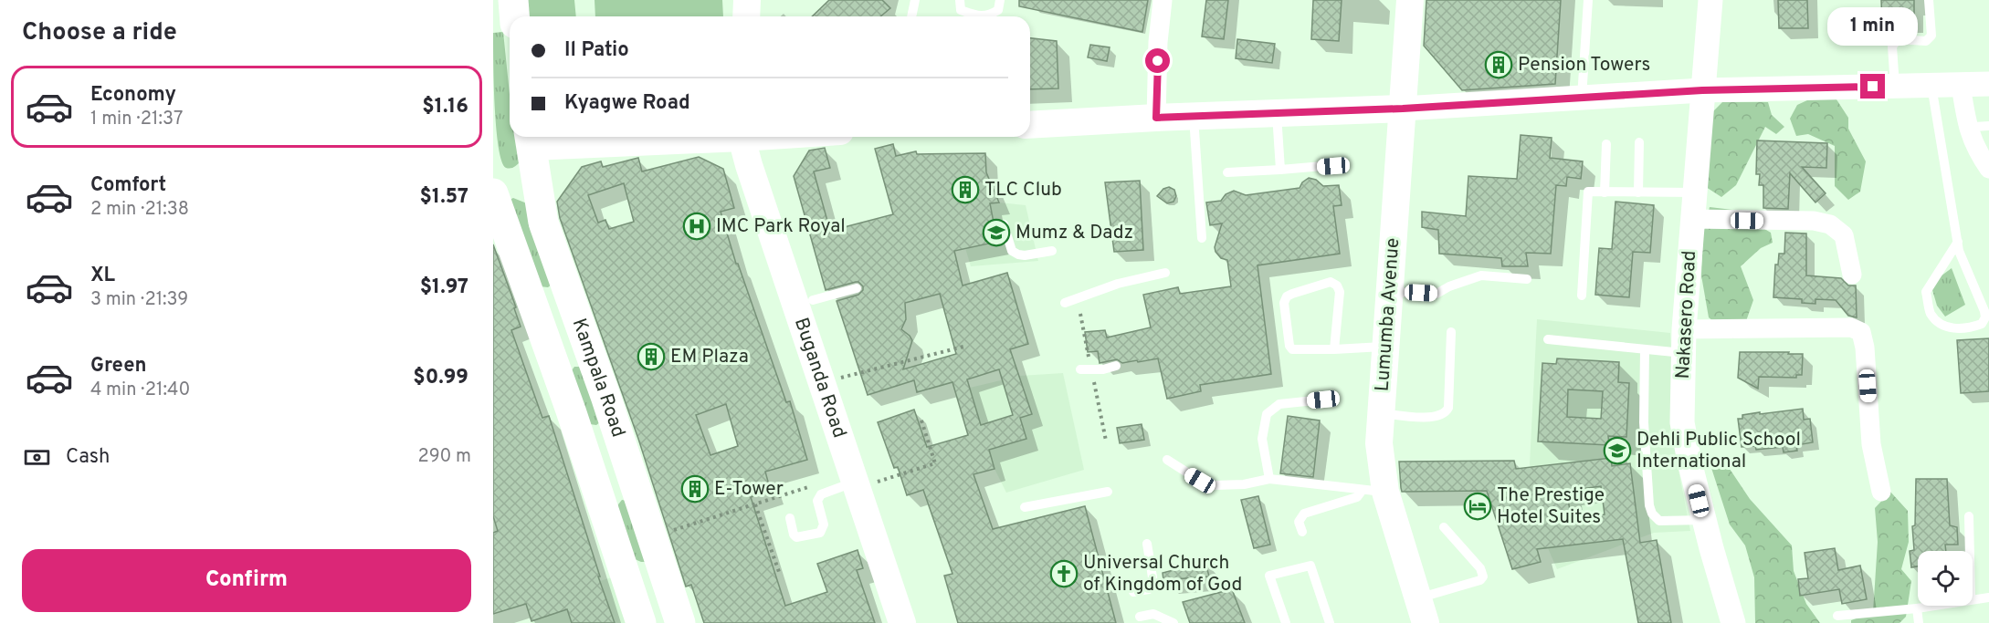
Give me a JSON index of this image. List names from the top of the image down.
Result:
{
  "streets": {
    "main road": ["Lumumba Avenue", "Buganda Road", "Kampala Road"],
    "street": ["Nakasero Road"]
  },
  "places": {
    "building": [
      "Pension Towers",
      "TLC Club",
      "EM Plaza",
      "E-Tower"
    ],
    "hospital": ["IMC Park Royal"],
    "school or university": ["Mumz & Dadz", "Dehli Public School International"],
    "hotel": ["The Prestige Hotel Suites"],
    "church": ["Universal Church of Kingdom of God"]
  },
  "page": {
    "heading": "Choose a ride",
    "bubble": "1 min",
    "banner": ["Il Patio", "Kyagwe Road"],
    "list": [
      {
        "name": "Economy",
        "note": "1 min · 21:37",
        "value": "$1.16"
      },
      {
        "name": "Comfort",
        "note": "2 min · 21:38",
        "value": "$1.57"
      },
      {
        "name": "XL",
        "note": "3 min · 21:39",
        "value": "$1.97"
      },
      {
        "name": "Green",
        "note": "4 min · 21:40",
        "value": "$0.99"
      }
    ],
    "pay": ["Cash", "290 m"],
    "buttons": "Confirm"
  }
}
